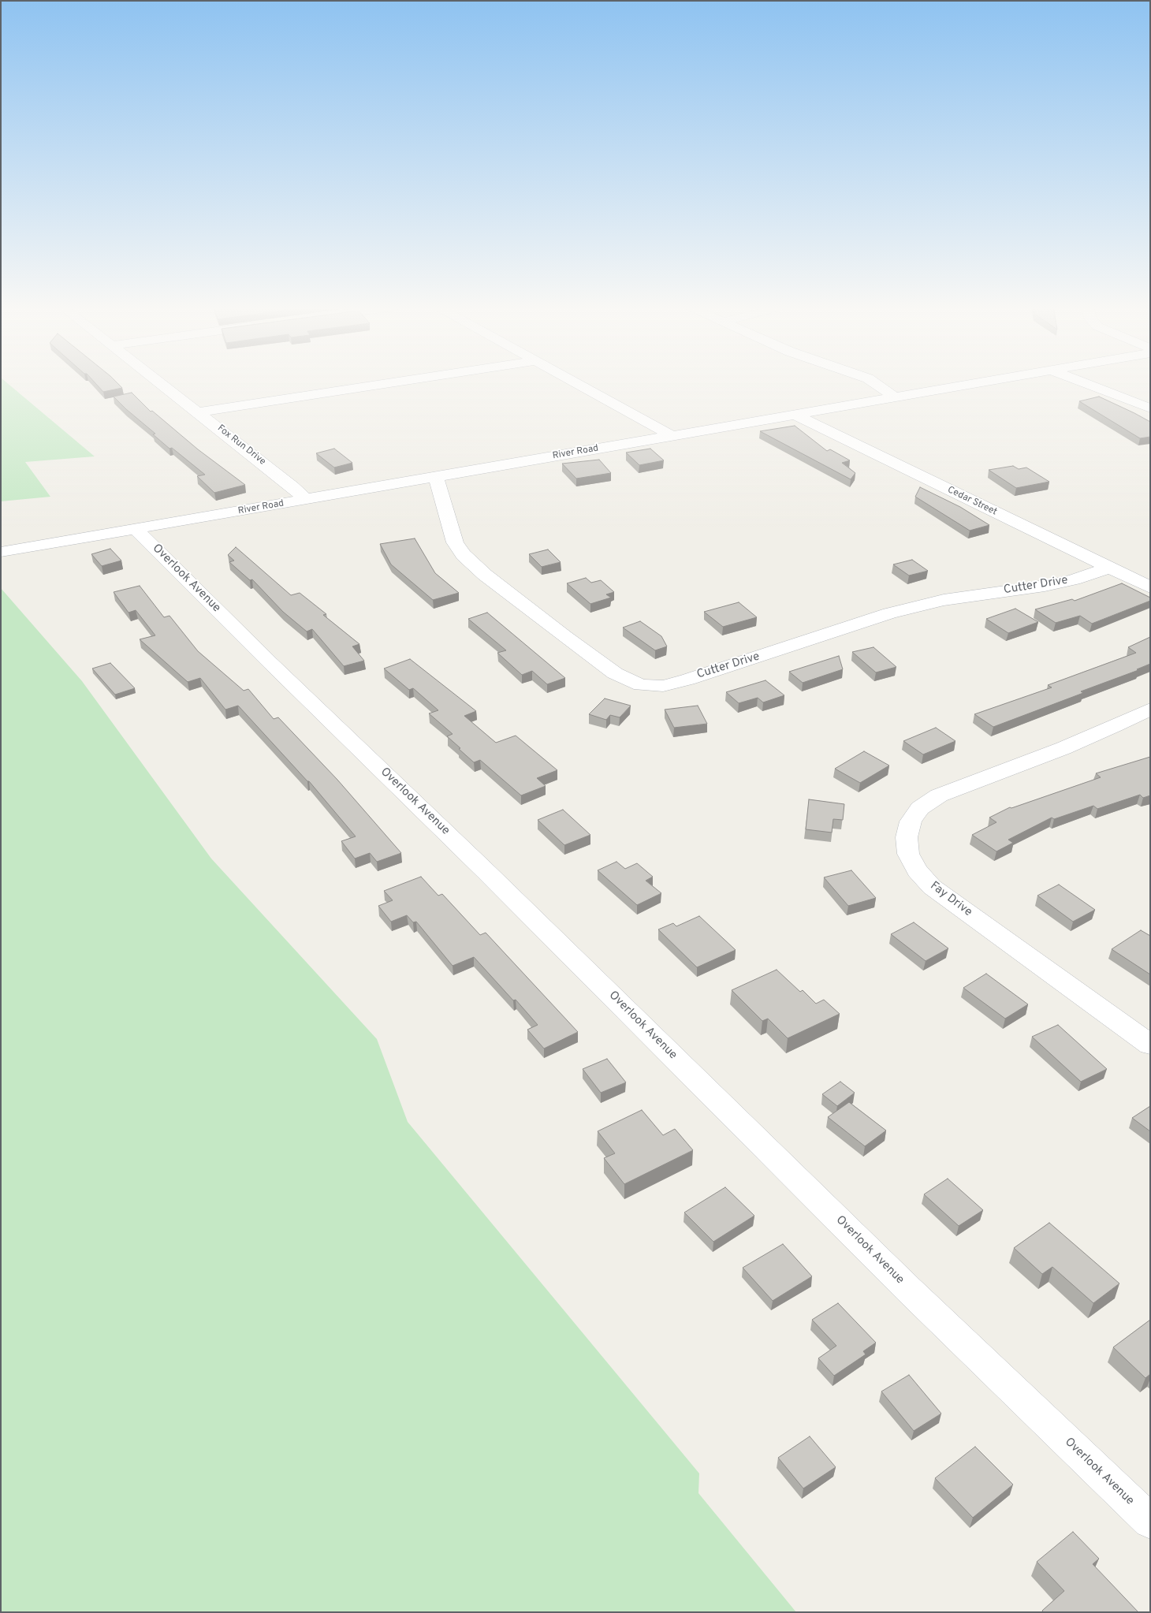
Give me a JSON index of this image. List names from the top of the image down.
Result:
{
  "streets": {
    "street": [
      "Fox Run Drive",
      "River Road",
      "Cedar Street",
      "Overlook Avenue",
      "Cutter Drive",
      "Fay Drive"
    ]
  },
  "crossings": [
    ["Fox Run Drive", "River Road"],
    ["River Road", "Cedar Street"],
    ["River Road", "Overlook Avenue"],
    ["River Road", "Cutter Drive"],
    ["Cedar Street", "Cutter Drive"]
  ]
}
